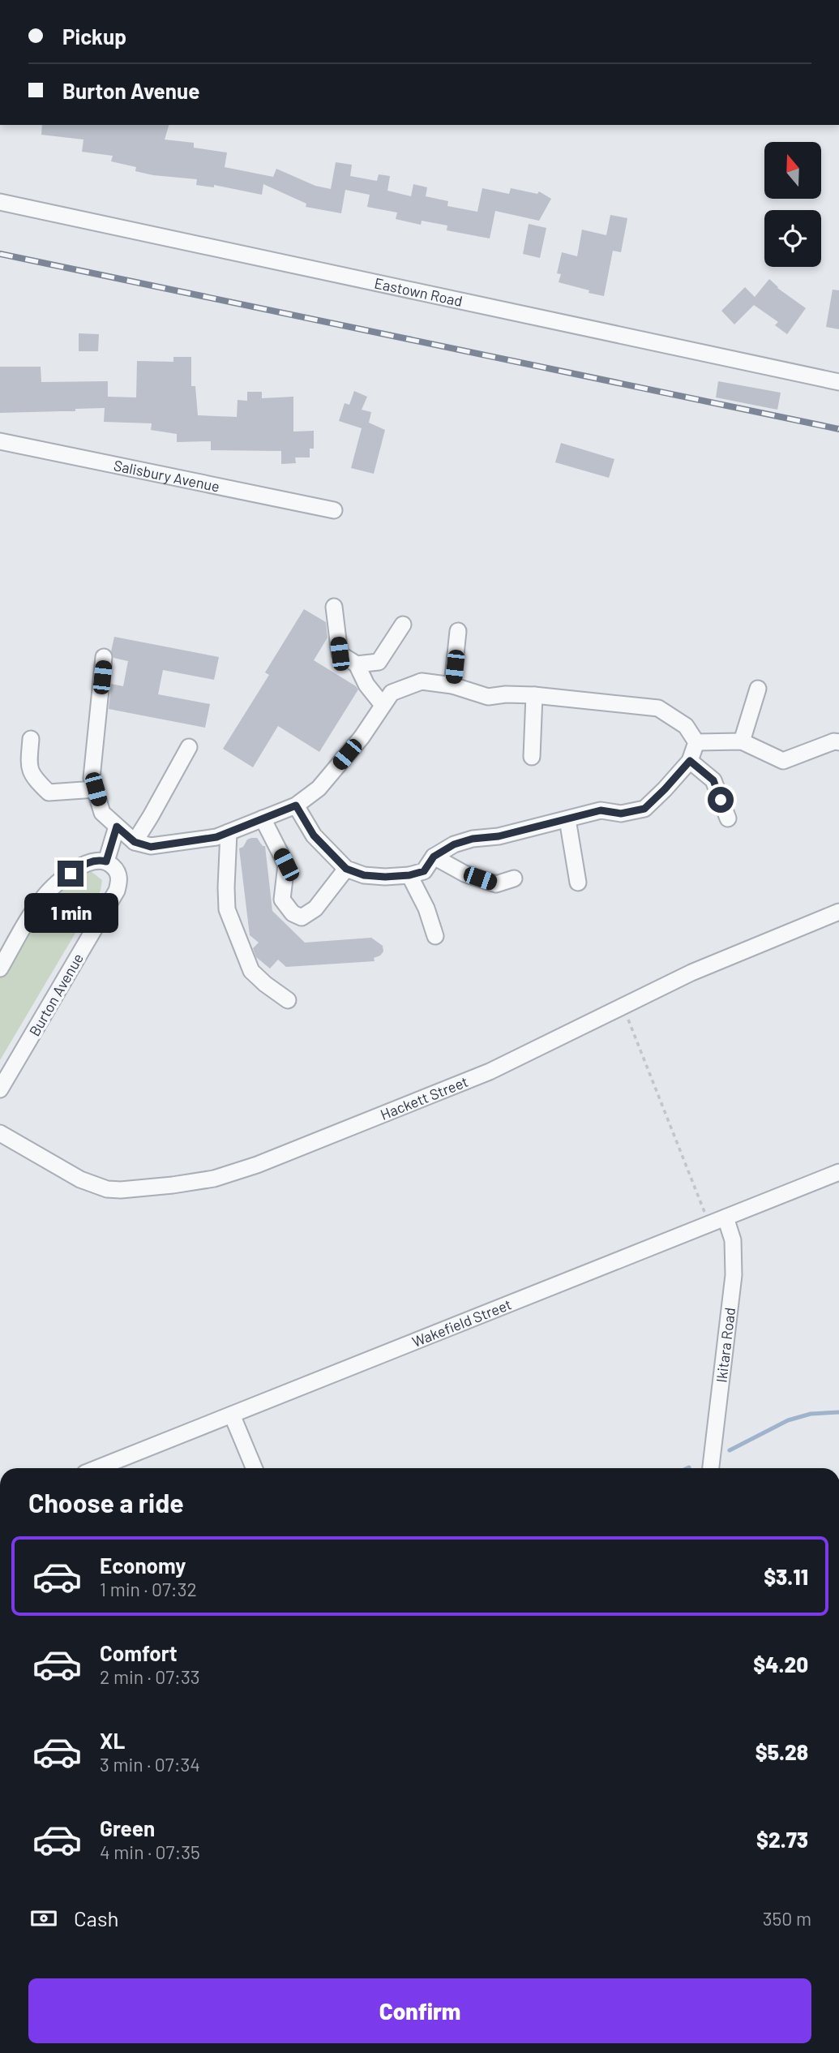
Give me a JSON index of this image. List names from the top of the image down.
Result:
{
  "streets": {
    "street": [
      "Eastown Road",
      "Salisbury Avenue",
      "Burton Avenue",
      "Hackett Street",
      "Wakefield Street",
      "Ikitara Road"
    ]
  },
  "crossings": [
    ["Wakefield Street", "Ikitara Road"]
  ],
  "north": "top",
  "page": {
    "banner": ["Pickup", "Burton Avenue"],
    "bubble": "1 min",
    "heading": "Choose a ride",
    "list": [
      {
        "name": "Economy",
        "note": "1 min · 07:32",
        "value": "$3.11"
      },
      {
        "name": "Comfort",
        "note": "2 min · 07:33",
        "value": "$4.20"
      },
      {
        "name": "XL",
        "note": "3 min · 07:34",
        "value": "$5.28"
      },
      {
        "name": "Green",
        "note": "4 min · 07:35",
        "value": "$2.73"
      }
    ],
    "pay": ["Cash", "350 m"],
    "buttons": "Confirm"
  }
}
